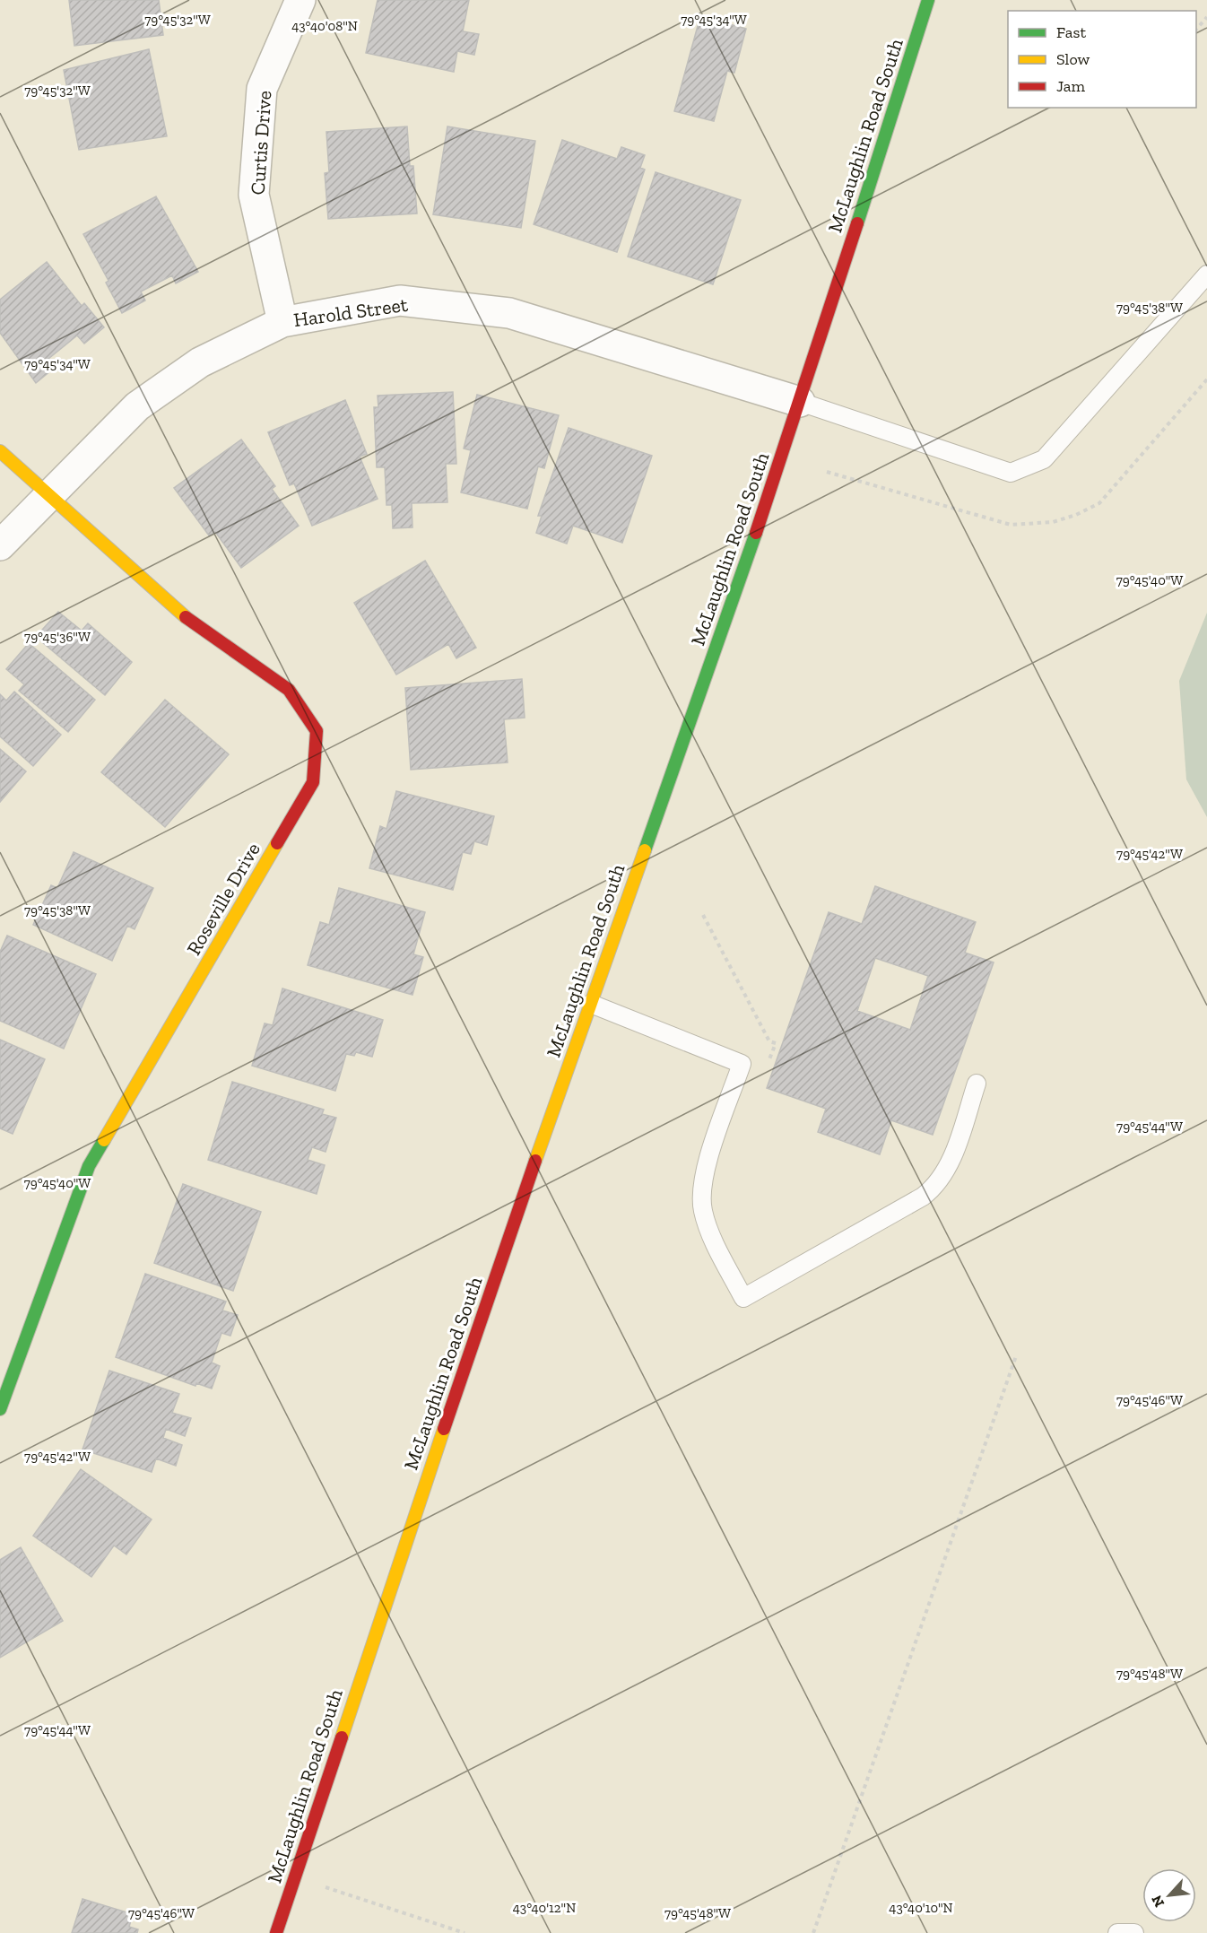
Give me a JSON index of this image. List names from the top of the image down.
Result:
{
  "streets": {
    "main road": ["McLaughlin Road South", "Roseville Drive"],
    "street": ["Curtis Drive", "Harold Street"]
  },
  "crossings": [
    ["McLaughlin Road South", "Harold Street"],
    ["Curtis Drive", "Harold Street"],
    ["Harold Street", "Roseville Drive"]
  ],
  "legend": ["Fast", "Slow", "Jam"],
  "north": "bottom left",
  "coordinates": [
    "79°45'32\"W",
    "79°45'34\"W",
    "43°40'08\"N",
    "79°45'38\"W",
    "79°45'40\"W",
    "79°45'36\"W",
    "79°45'42\"W",
    "79°45'44\"W",
    "79°45'46\"W",
    "79°45'48\"W",
    "43°40'12\"N",
    "43°40'10\"N"
  ]
}
